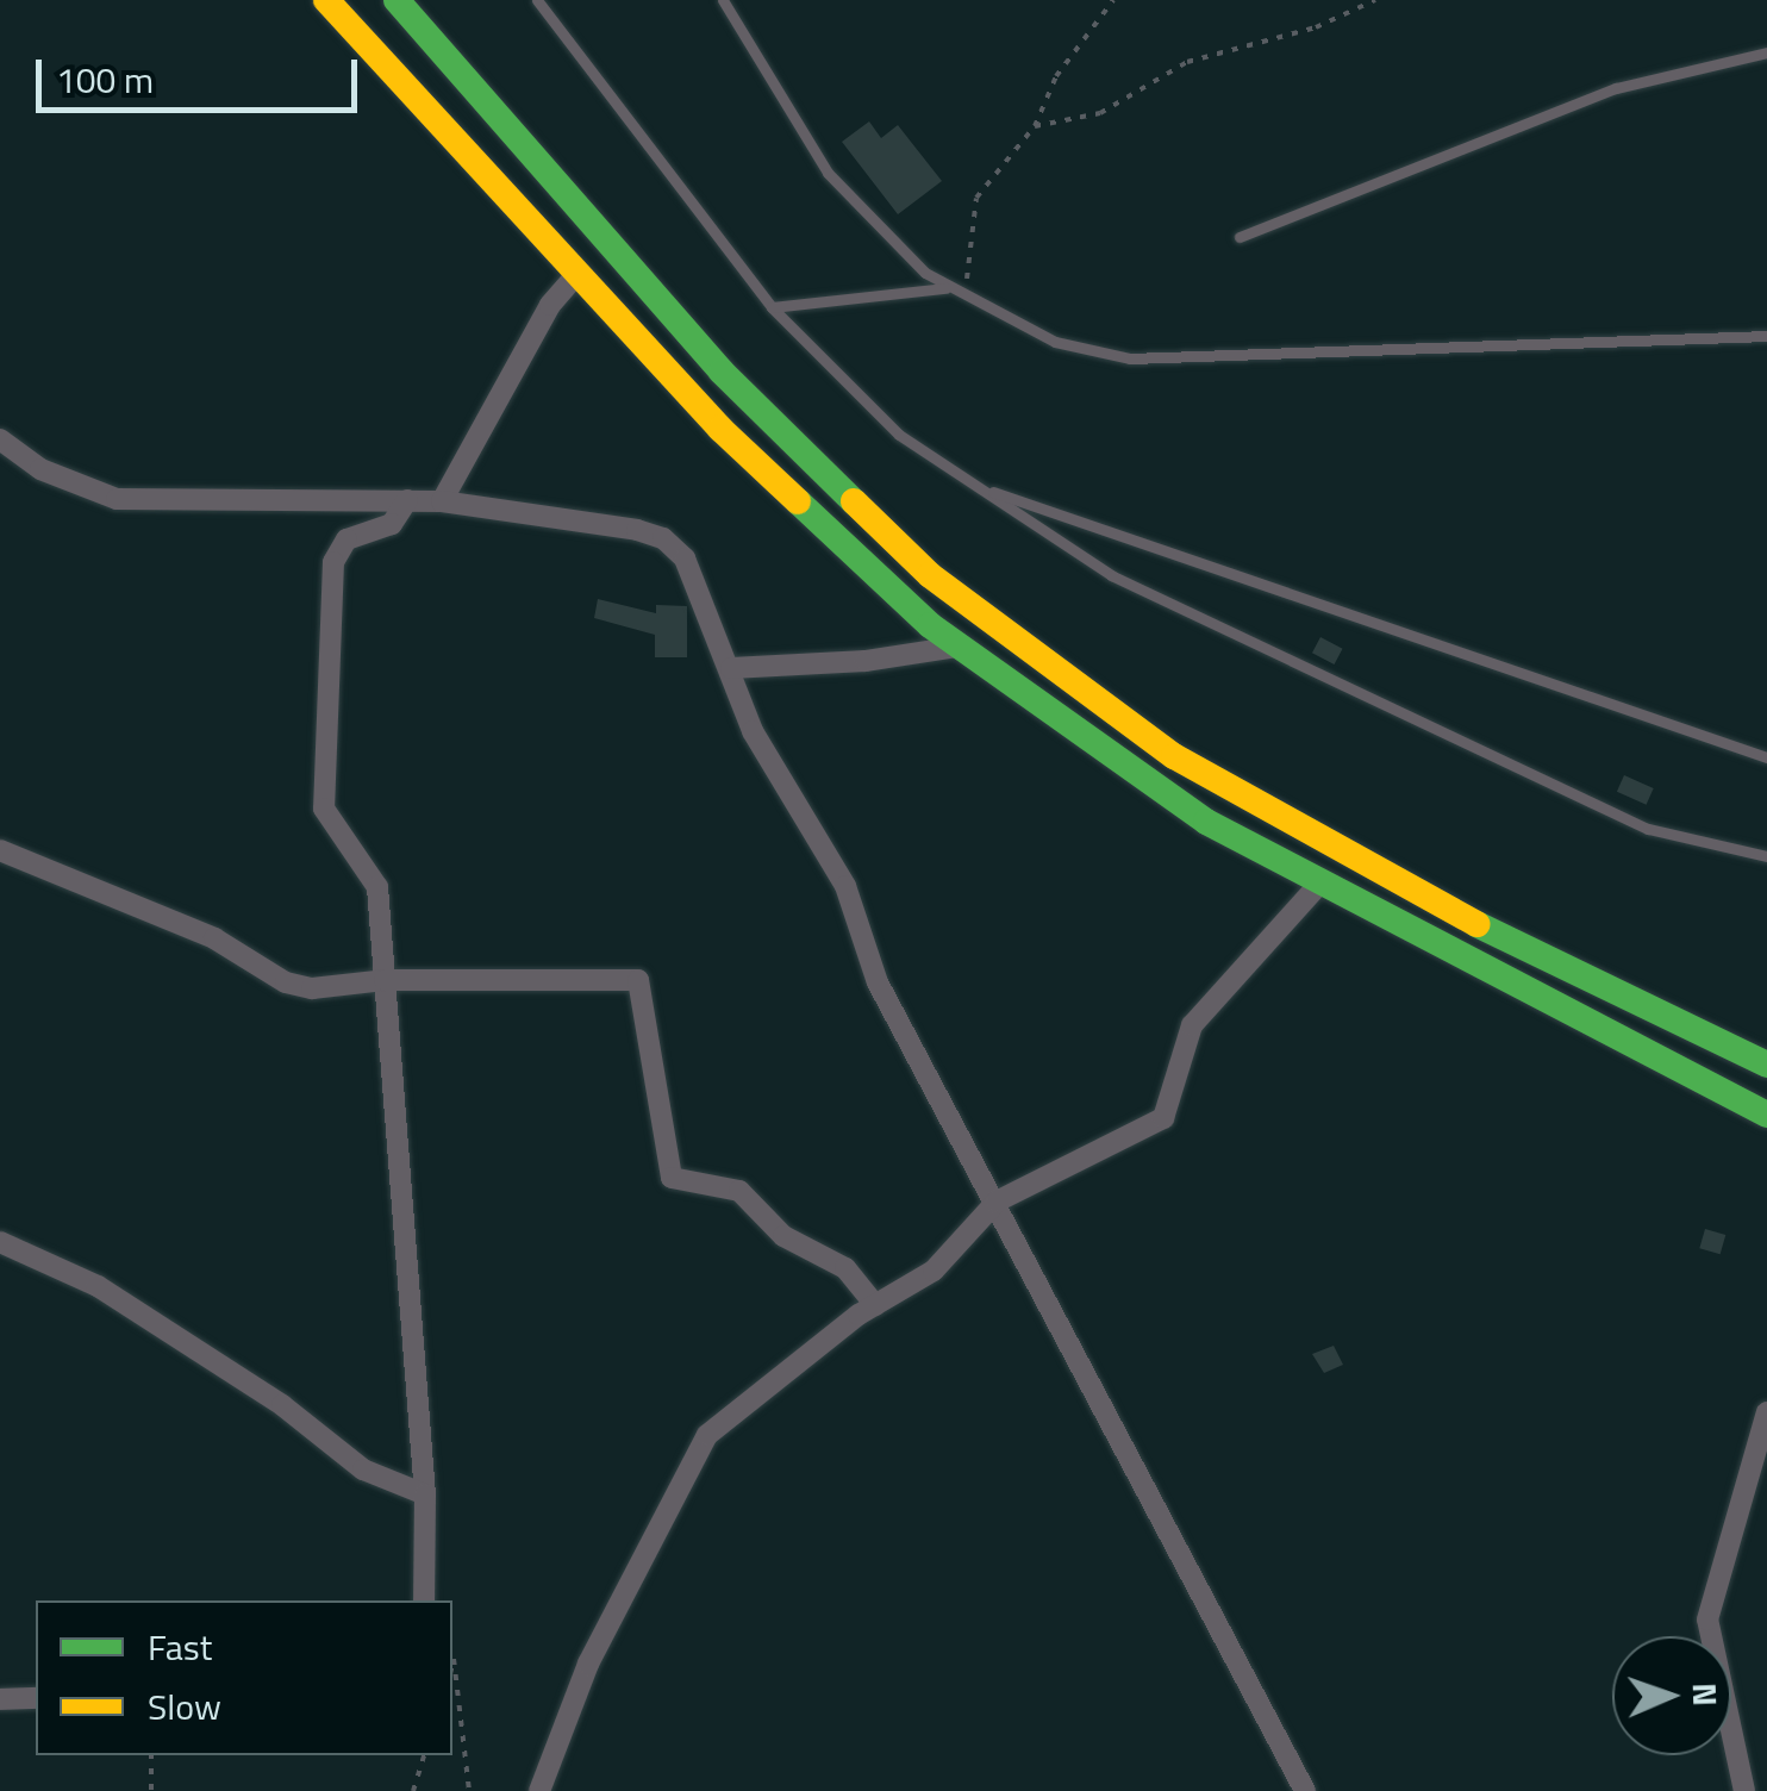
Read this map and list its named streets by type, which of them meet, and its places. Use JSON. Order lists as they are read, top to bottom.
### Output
{
  "legend": ["Fast", "Slow"],
  "scale_bar": "100 m",
  "north": "right"
}
